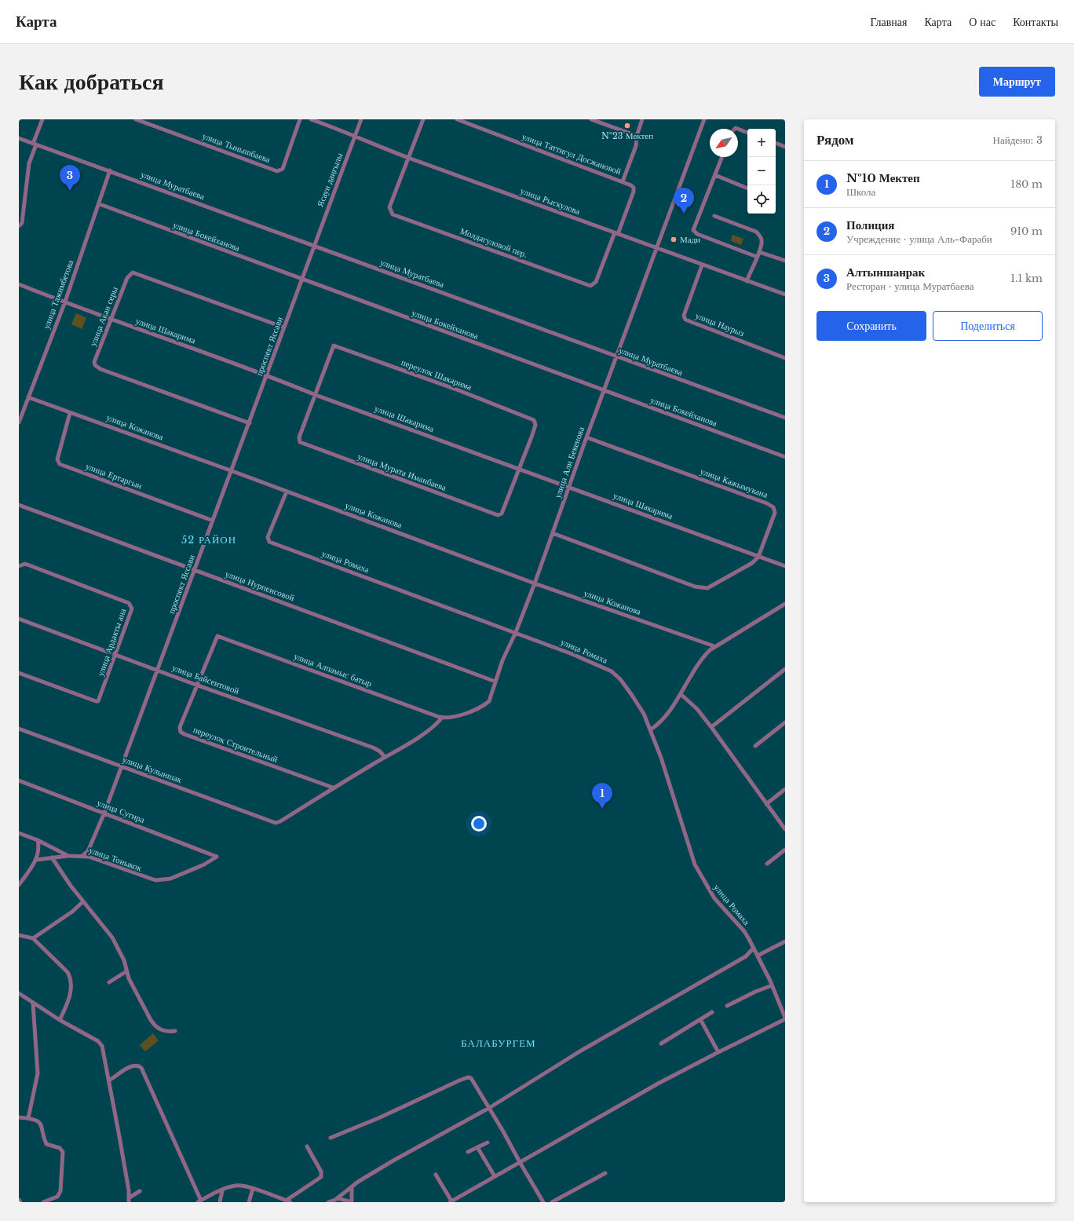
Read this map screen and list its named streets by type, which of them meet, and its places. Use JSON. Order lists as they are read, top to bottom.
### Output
{
  "streets": {
    "street": [
      "улица Тынышбаева",
      "улица Таттигул Досжановой",
      "Ясауи даңғылы",
      "улица Муратбаева",
      "улица Рыскулова",
      "улица Бокейханова",
      "Молдагуловой пер.",
      "улица Тажимбетова",
      "улица Акан серы",
      "улица Наурыз",
      "улица Шакарима",
      "проспект Яссави",
      "переулок Шакарима",
      "улица Кожанова",
      "улица Али Бекенова",
      "улица Мурата Иманбаева",
      "улица Ертаргын",
      "улица Кажымукана",
      "улица Ромаха",
      "улица Нурпеисовой",
      "улица Ардакты ана",
      "улица Алпамыс батыр",
      "улица Байсеитовой",
      "переулок Строительный",
      "улица Кулыншак",
      "улица Сугира",
      "улица Тоныкок"
    ]
  },
  "crossings": [
    ["улица Таттигул Досжановой", "улица Рыскулова"],
    ["улица Таттигул Досжановой", "Молдагуловой пер."],
    ["Ясауи даңғылы", "улица Муратбаева"],
    ["Ясауи даңғылы", "улица Рыскулова"],
    ["Ясауи даңғылы", "проспект Яссави"],
    ["улица Муратбаева", "улица Тажимбетова"],
    ["улица Муратбаева", "проспект Яссави"],
    ["улица Муратбаева", "улица Али Бекенова"],
    ["улица Рыскулова", "Молдагуловой пер."],
    ["улица Рыскулова", "улица Наурыз"],
    ["улица Рыскулова", "улица Али Бекенова"],
    ["улица Бокейханова", "улица Тажимбетова"],
    ["улица Бокейханова", "проспект Яссави"],
    ["улица Бокейханова", "улица Али Бекенова"],
    ["улица Тажимбетова", "улица Шакарима"],
    ["улица Тажимбетова", "улица Кожанова"],
    ["улица Акан серы", "улица Шакарима"],
    ["улица Акан серы", "проспект Яссави"],
    ["улица Шакарима", "проспект Яссави"],
    ["улица Шакарима", "переулок Шакарима"],
    ["улица Шакарима", "улица Али Бекенова"],
    ["улица Шакарима", "улица Мурата Иманбаева"],
    ["улица Шакарима", "улица Кажымукана"],
    ["проспект Яссави", "улица Кожанова"],
    ["проспект Яссави", "улица Ертаргын"],
    ["проспект Яссави", "улица Нурпеисовой"],
    ["проспект Яссави", "улица Байсеитовой"],
    ["проспект Яссави", "улица Кулыншак"],
    ["проспект Яссави", "улица Сугира"],
    ["проспект Яссави", "улица Тоныкок"],
    ["переулок Шакарима", "улица Мурата Иманбаева"],
    ["улица Кожанова", "улица Али Бекенова"],
    ["улица Кожанова", "улица Ертаргын"],
    ["улица Кожанова", "улица Ромаха"],
    ["улица Али Бекенова", "улица Кажымукана"],
    ["улица Али Бекенова", "улица Ромаха"],
    ["улица Али Бекенова", "улица Нурпеисовой"],
    ["улица Али Бекенова", "улица Алпамыс батыр"],
    ["улица Ардакты ана", "улица Байсеитовой"],
    ["улица Алпамыс батыр", "переулок Строительный"],
    ["улица Байсеитовой", "переулок Строительный"],
    ["переулок Строительный", "улица Кулыншак"],
    ["улица Сугира", "улица Тоныкок"]
  ],
  "districts": ["52 РАЙОН", "БАЛАБУРГЕМ"],
  "places": ["№23 Мектеп", "Мади"],
  "north": "bottom left",
  "page": {
    "header": "Карта",
    "nav": [
      "Главная",
      "Карта",
      "О нас",
      "Контакты"
    ],
    "buttons": [
      "Маршрут",
      ["Сохранить", "Поделиться"]
    ],
    "title": "Как добраться",
    "heading": ["Рядом", "Найдено: 3"],
    "map_buttons": ["+", "−"],
    "list": [
      {
        "mark": "1",
        "name": "№10 Мектеп",
        "note": "Школа",
        "value": "180 m"
      },
      {
        "mark": "2",
        "name": "Полиция",
        "note": "Учреждение · улица Аль-Фараби",
        "value": "910 m"
      },
      {
        "mark": "3",
        "name": "Алтыншанрак",
        "note": "Ресторан · улица Муратбаева",
        "value": "1.1 km"
      }
    ],
    "pins": ["3", "2", "1"]
  }
}
